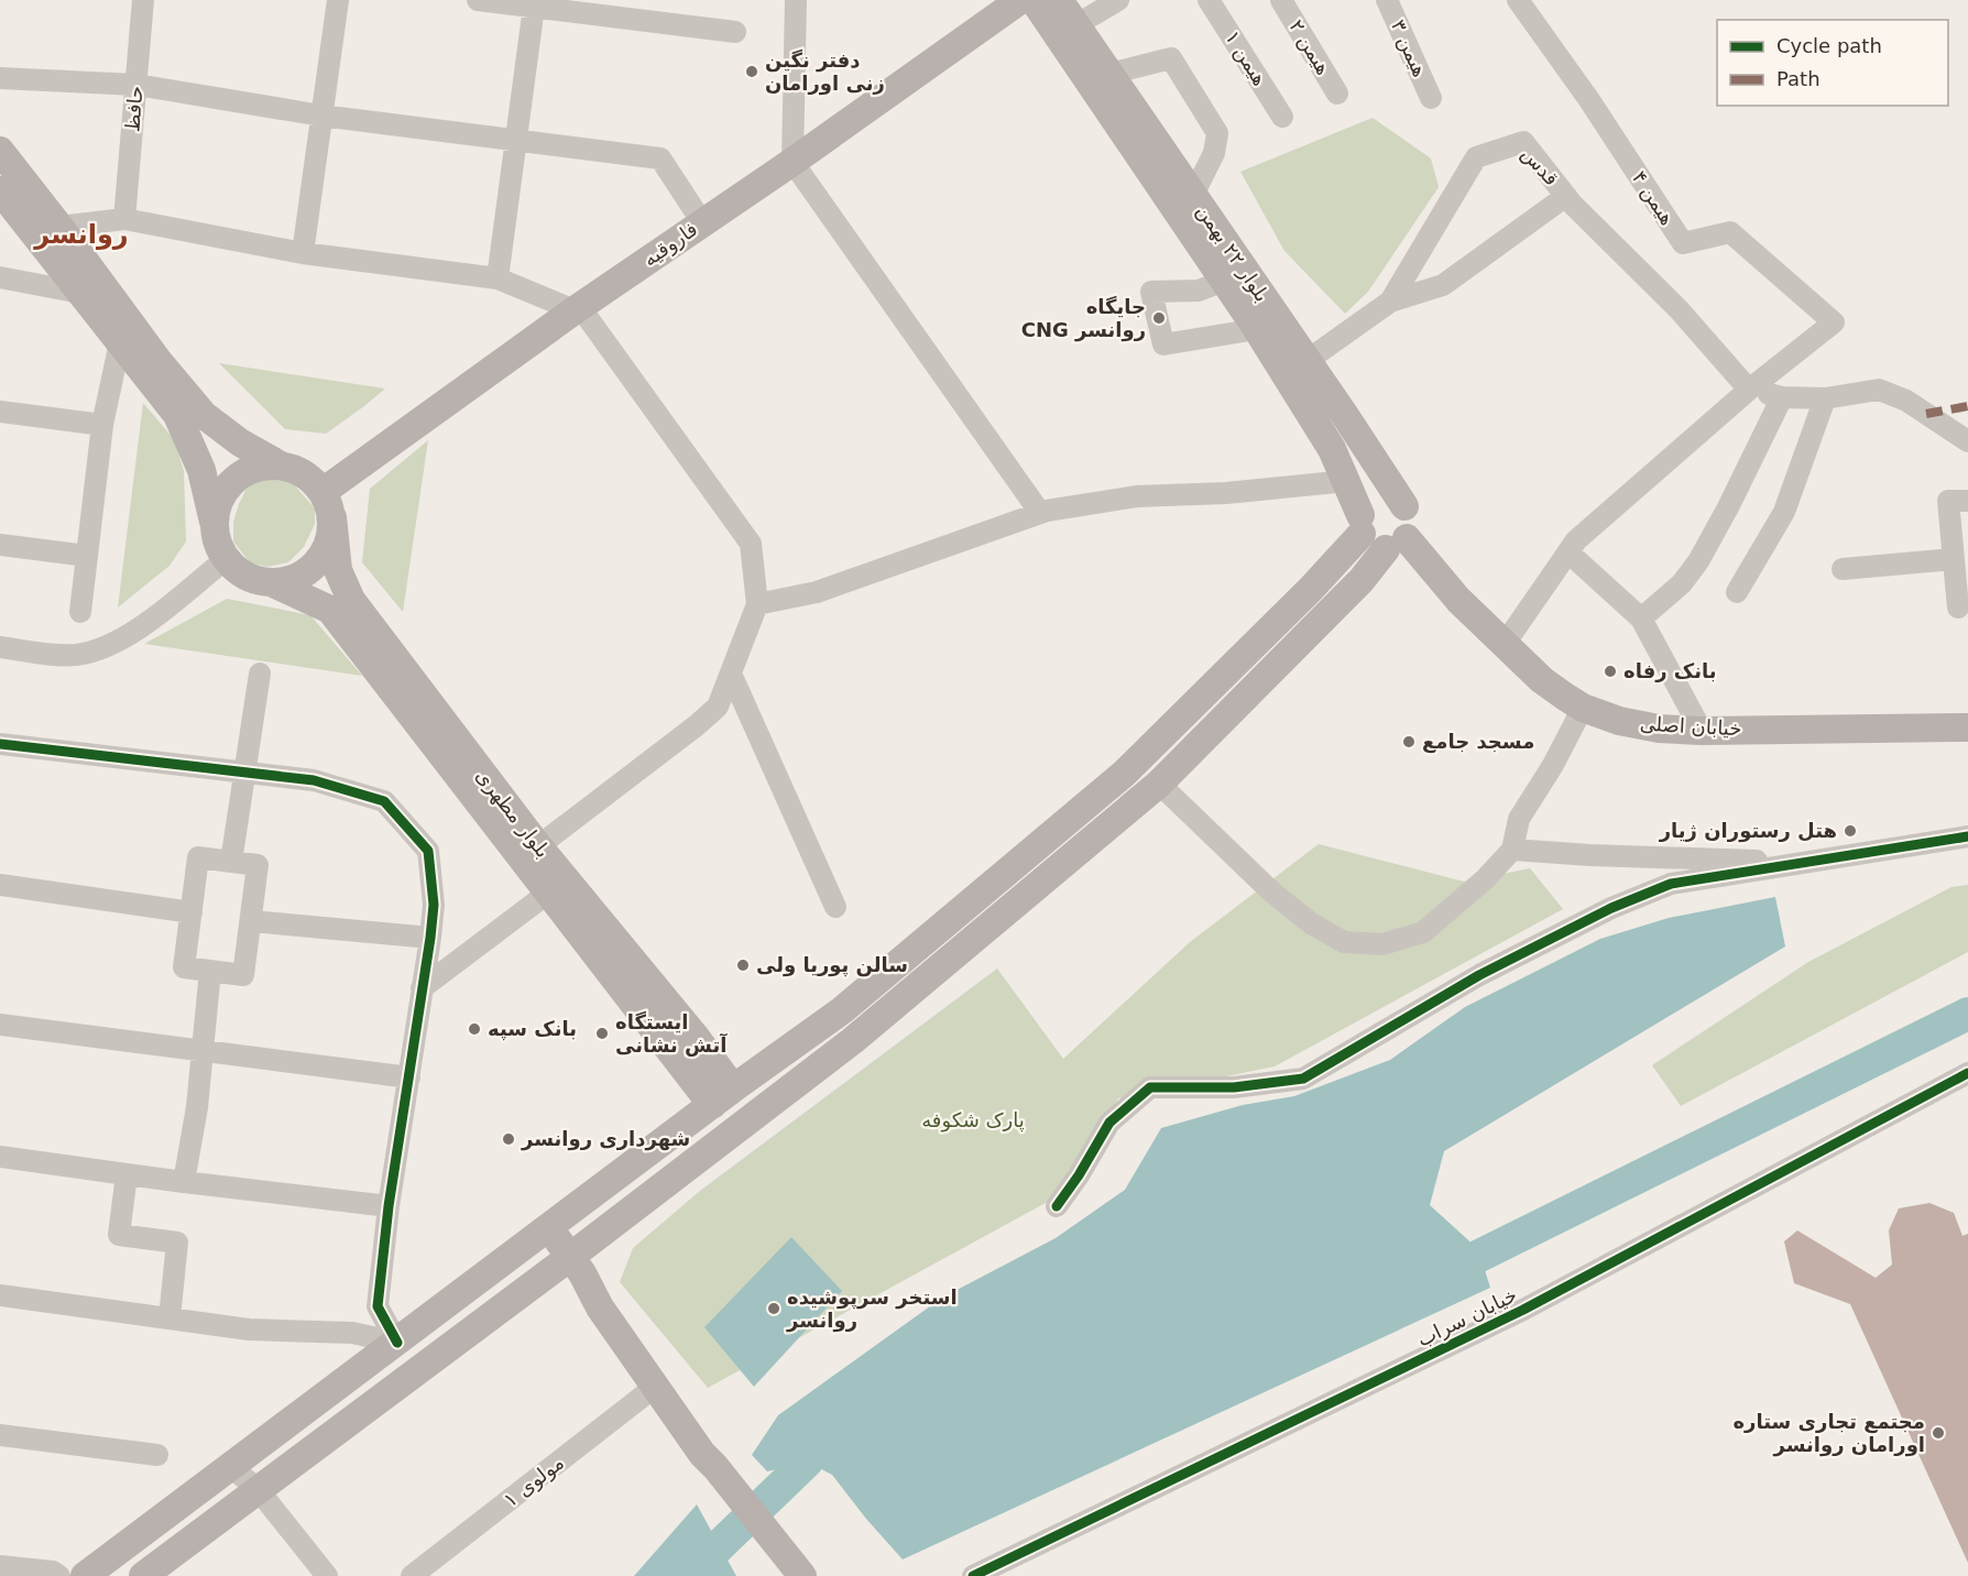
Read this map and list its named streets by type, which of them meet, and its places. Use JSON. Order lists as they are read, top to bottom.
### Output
{
  "streets": {
    "main road": [
      "فاروقیه",
      "بلوار ۲۲ بهمن",
      "خیابان اصلی",
      "بلوار مطهری"
    ],
    "street": [
      "هیمن ۲",
      "هیمن ۳",
      "هیمن ۱",
      "حافظ",
      "قدس",
      "هیمن ۴",
      "خیابان سراب",
      "مولوی ۱"
    ]
  },
  "crossings": [
    ["قدس", "هیمن ۴"],
    ["قدس", "بلوار ۲۲ بهمن"],
    ["فاروقیه", "بلوار مطهری"],
    ["بلوار ۲۲ بهمن", "خیابان اصلی"]
  ],
  "districts": ["روانسر"],
  "parks": ["پارک شکوفه"],
  "places": [
    "دفتر نگین زنی اورامان",
    "جایگاه CNG روانسر",
    "بانک رفاه",
    "مسجد جامع",
    "هتل رستوران ژیار",
    "سالن پوریا ولی",
    "بانک سپه",
    "ایستگاه آتش نشانی",
    "شهرداری روانسر",
    "استخر سرپوشیده روانسر",
    "مجتمع تجاری ستاره اورامان روانسر"
  ],
  "legend": ["Cycle path", "Path"]
}
